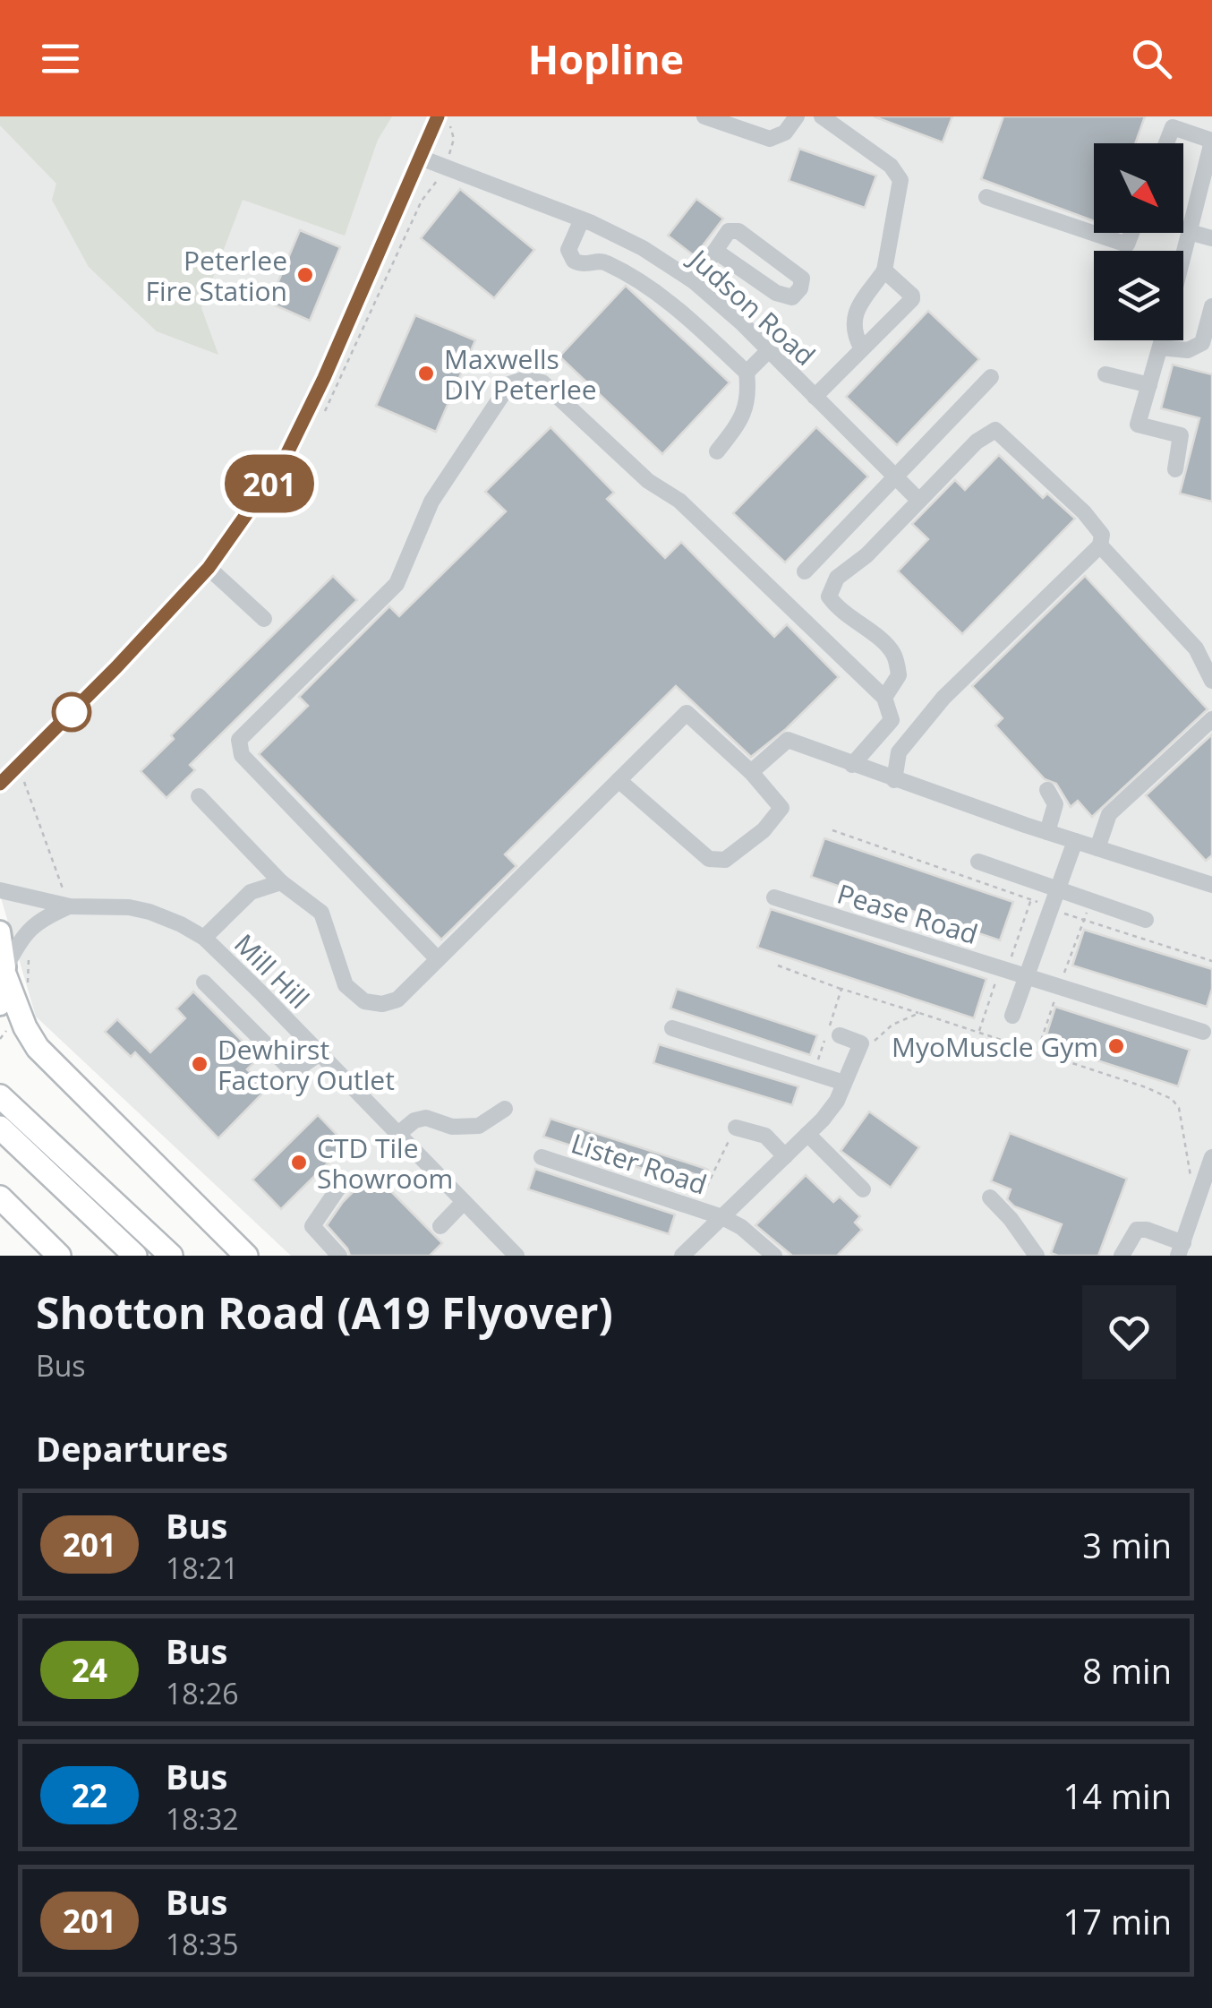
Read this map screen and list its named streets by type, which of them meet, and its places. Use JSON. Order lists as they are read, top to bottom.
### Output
{
  "streets": {
    "street": [
      "Judson Road",
      "Pease Road",
      "Mill Hill",
      "Lister Road"
    ]
  },
  "places": [
    "Peterlee Fire Station",
    "Maxwells DIY Peterlee",
    "MyoMuscle Gym",
    "Dewhirst Factory Outlet",
    "CTD Tile Showroom"
  ],
  "lines": ["bus line 201"],
  "north": "bottom right",
  "page": {
    "header": "Hopline",
    "on_map": "201",
    "heading": [
      ["Shotton Road (A19 Flyover)", "Bus"],
      "Departures"
    ],
    "list": [
      {
        "mark": "201",
        "name": "Bus",
        "note": "18:21",
        "value": "3 min"
      },
      {
        "mark": "24",
        "name": "Bus",
        "note": "18:26",
        "value": "8 min"
      },
      {
        "mark": "22",
        "name": "Bus",
        "note": "18:32",
        "value": "14 min"
      },
      {
        "mark": "201",
        "name": "Bus",
        "note": "18:35",
        "value": "17 min"
      }
    ]
  }
}
